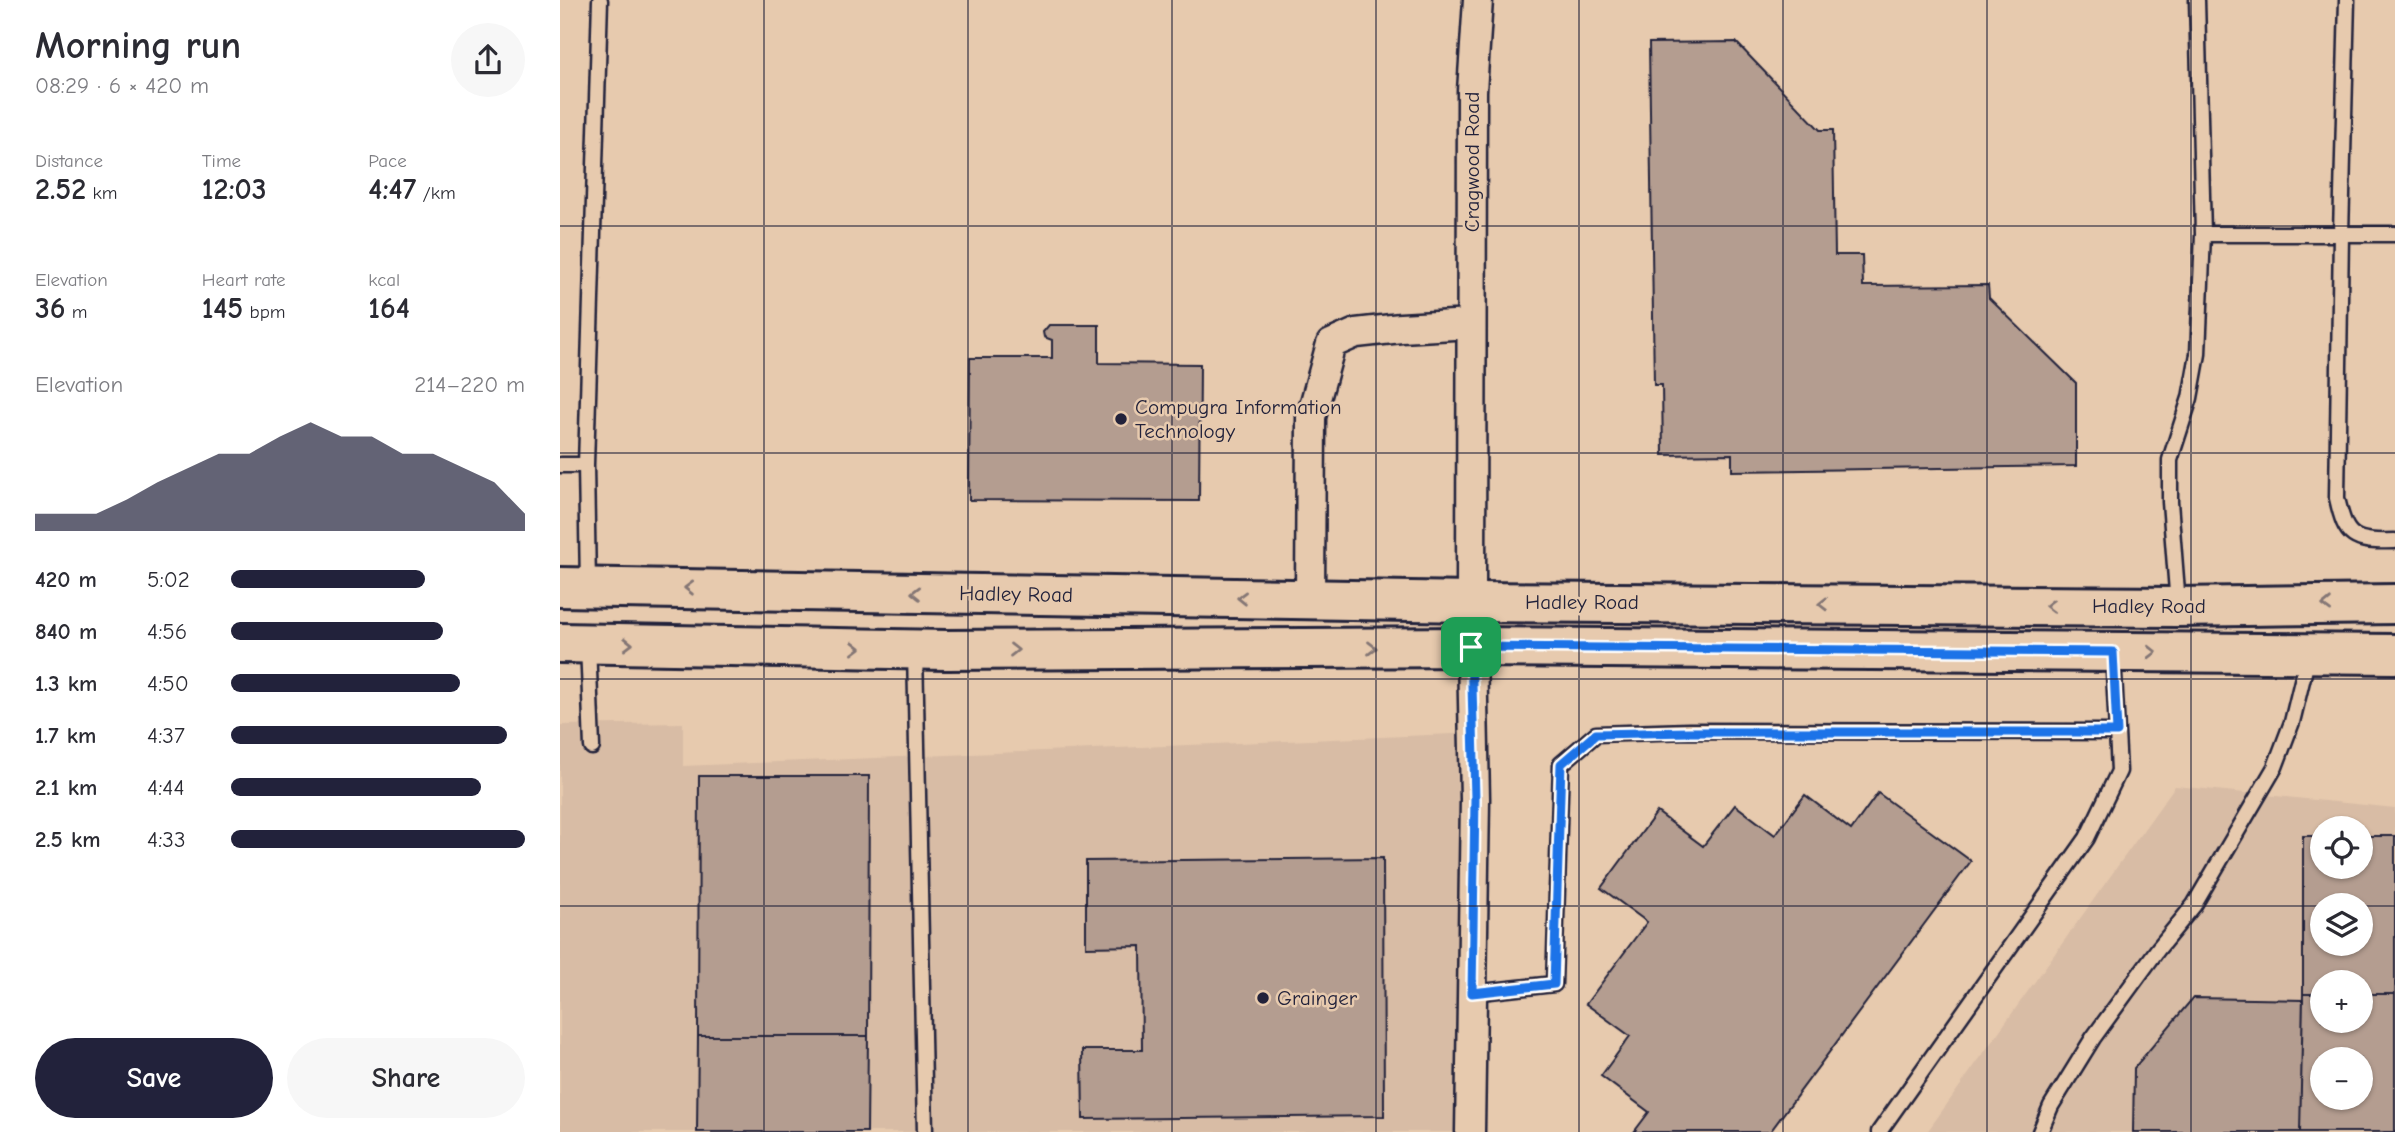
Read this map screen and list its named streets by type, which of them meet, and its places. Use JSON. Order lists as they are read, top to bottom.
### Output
{
  "streets": {
    "main road": ["Hadley Road"],
    "street": ["Cragwood Road"]
  },
  "crossings": [
    ["Cragwood Road", "Hadley Road"]
  ],
  "places": ["Compugra Information Technology", "Grainger"],
  "page": {
    "heading": ["Morning run", "08:29 · 6 × 420 m"],
    "stats": [
      ["Distance", "2.52 km"],
      ["Time", "12:03"],
      ["Pace", "4:47 /km"],
      ["Elevation", "36 m"],
      ["Heart rate", "145 bpm"],
      ["kcal", "164"]
    ],
    "chart": ["Elevation", "214–220 m"],
    "list": [
      {
        "name": "420 m",
        "note": "5:02"
      },
      {
        "name": "840 m",
        "note": "4:56"
      },
      {
        "name": "1.3 km",
        "note": "4:50"
      },
      {
        "name": "1.7 km",
        "note": "4:37"
      },
      {
        "name": "2.1 km",
        "note": "4:44"
      },
      {
        "name": "2.5 km",
        "note": "4:33"
      }
    ],
    "map_buttons": ["+", "−"],
    "buttons": ["Save", "Share"]
  }
}
